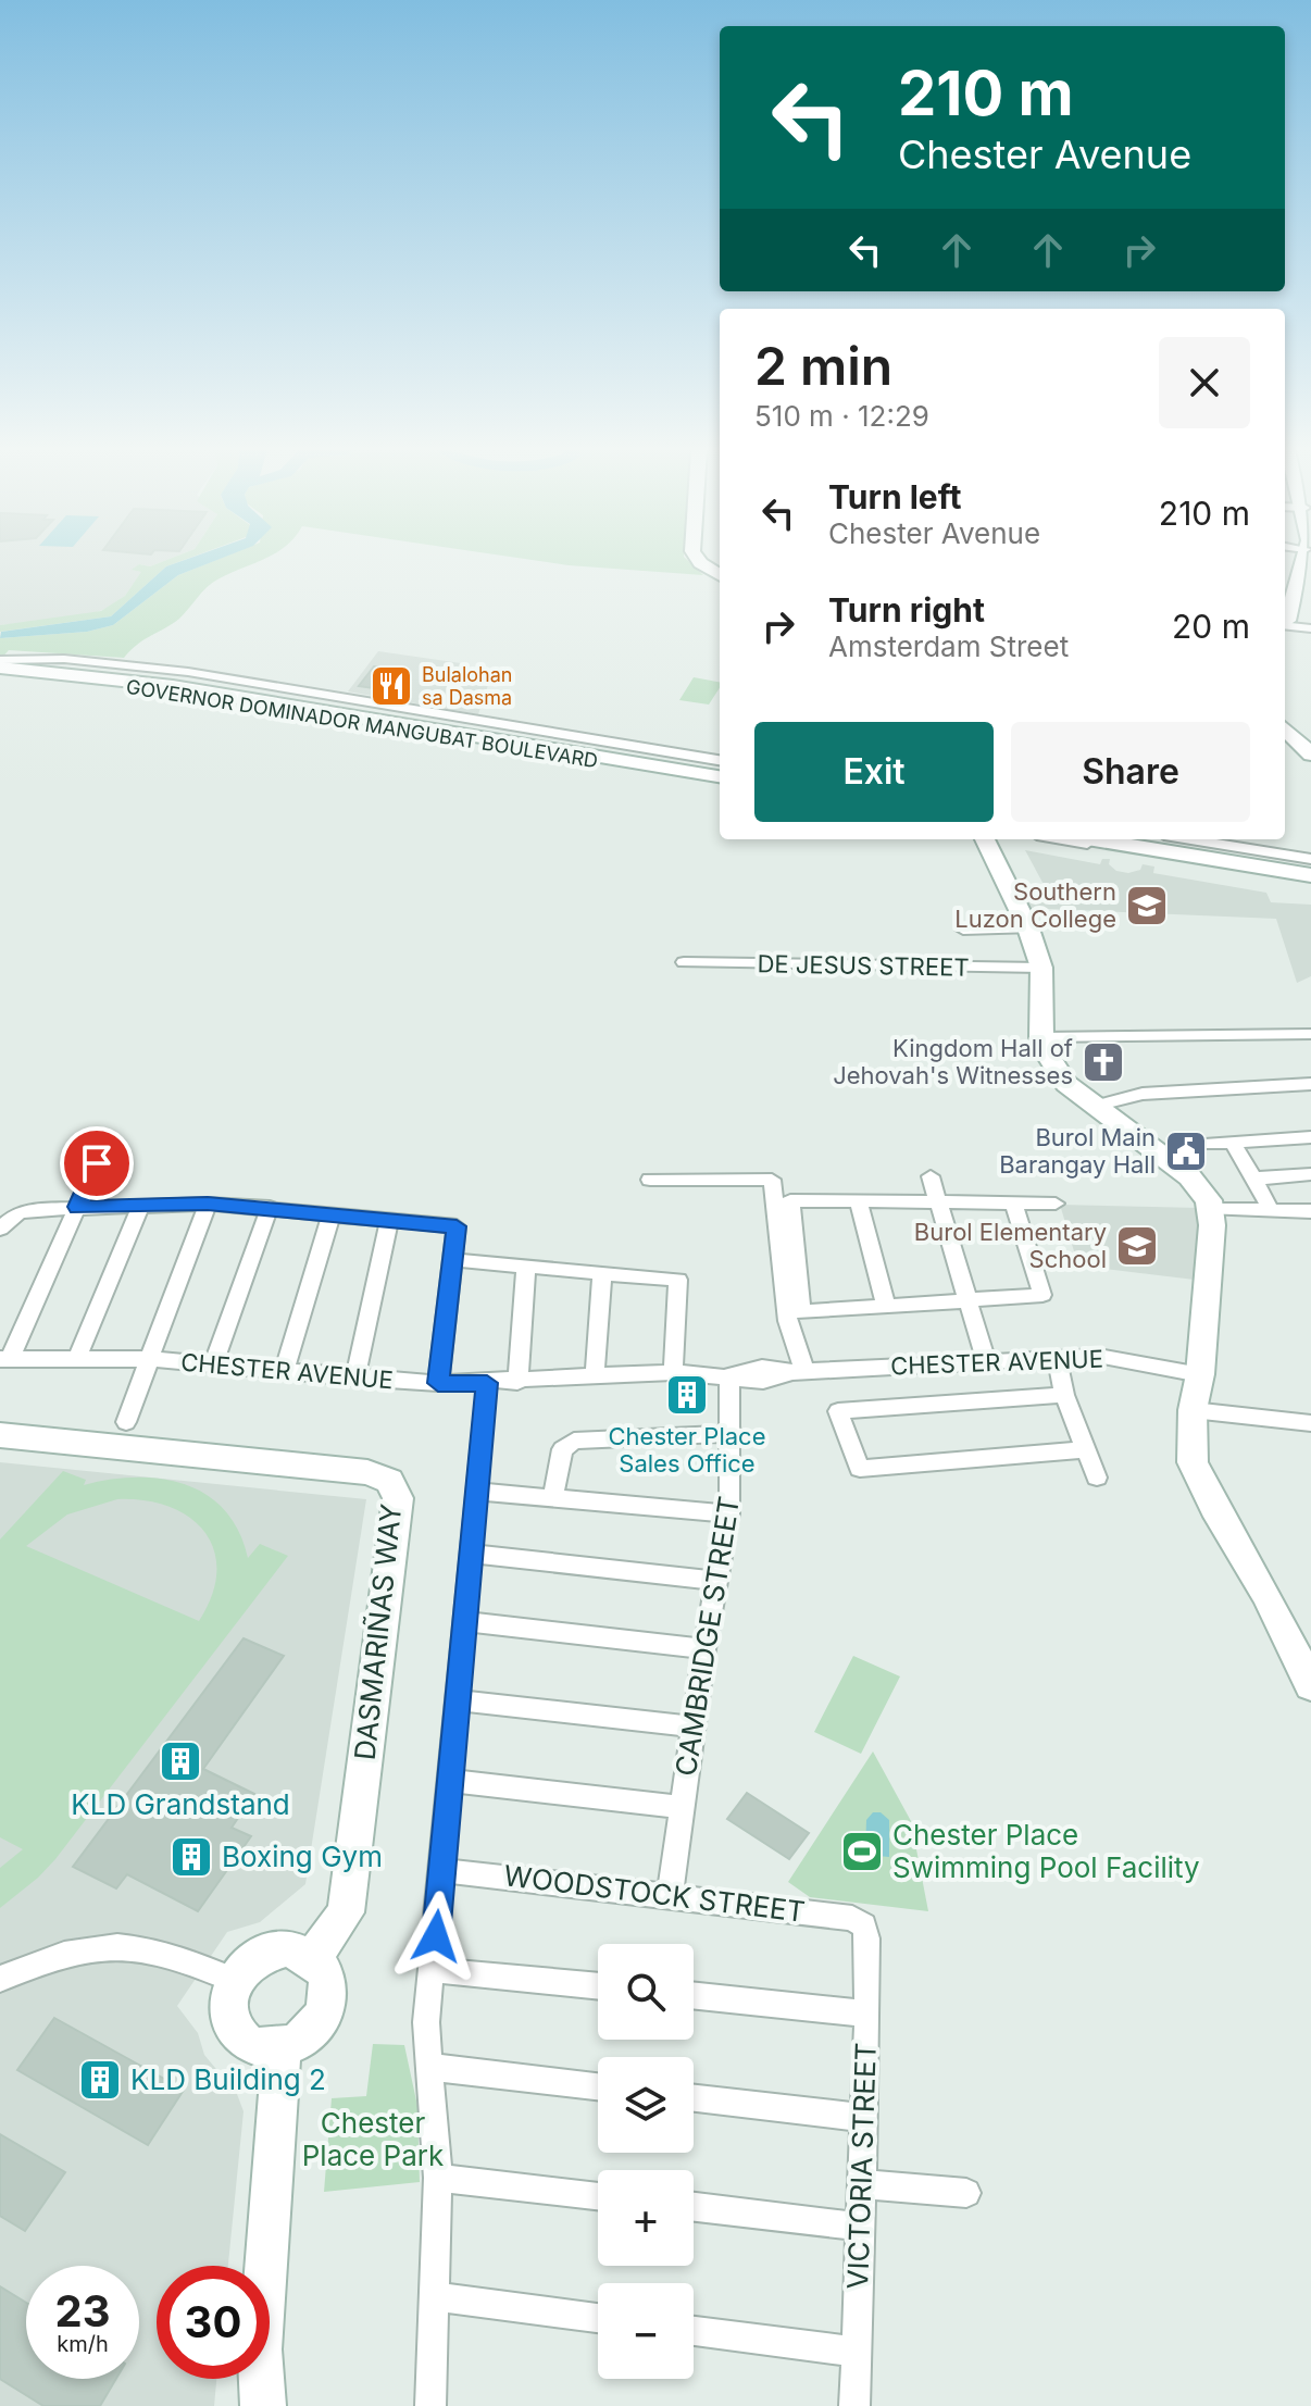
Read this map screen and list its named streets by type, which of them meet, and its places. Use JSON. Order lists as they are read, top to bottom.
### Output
{
  "streets": {
    "street": [
      "GOVERNOR DOMINADOR MANGUBAT BOULEVARD",
      "DE JESUS STREET",
      "CHESTER AVENUE",
      "DASMARIÑAS WAY",
      "CAMBRIDGE STREET",
      "WOODSTOCK STREET",
      "VICTORIA STREET"
    ]
  },
  "crossings": [
    ["CHESTER AVENUE", "CAMBRIDGE STREET"],
    ["CAMBRIDGE STREET", "WOODSTOCK STREET"],
    ["WOODSTOCK STREET", "VICTORIA STREET"]
  ],
  "parks": ["Chester Place Park"],
  "places": {
    "restaurant": ["Bulalohan sa Dasma"],
    "school or university": ["Southern Luzon College", "Burol Elementary School"],
    "church": ["Kingdom Hall of Jehovah's Witnesses"],
    "public building": ["Burol Main Barangay Hall"],
    "building": [
      "Chester Place Sales Office",
      "KLD Grandstand",
      "Boxing Gym",
      "KLD Building 2"
    ],
    "sports": ["Chester Place Swimming Pool Facility"]
  },
  "page": {
    "turn": ["210 m", "Chester Avenue"],
    "heading": ["2 min", "510 m · 12:29"],
    "list": [
      {
        "name": "Turn left",
        "note": "Chester Avenue",
        "value": "210 m"
      },
      {
        "name": "Turn right",
        "note": "Amsterdam Street",
        "value": "20 m"
      }
    ],
    "buttons": ["Exit", "Share"],
    "map_buttons": ["+", "−"],
    "speed": "23 km/h",
    "limit": "30"
  }
}
